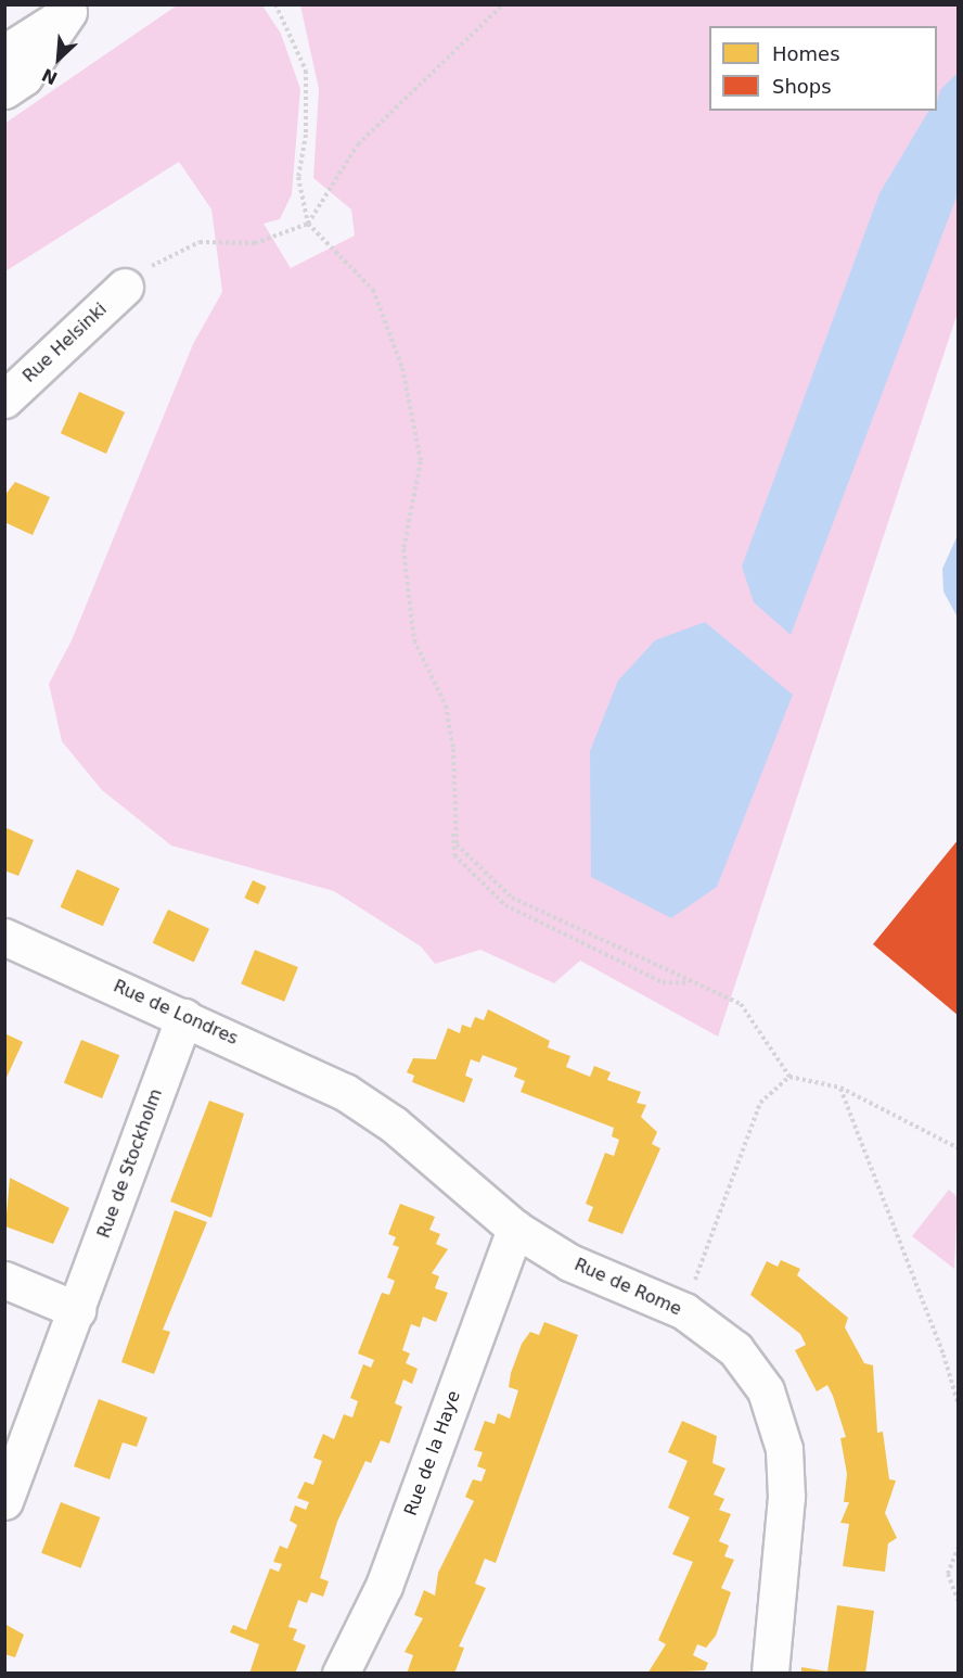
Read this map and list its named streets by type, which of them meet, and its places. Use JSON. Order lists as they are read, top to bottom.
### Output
{
  "streets": {
    "main road": [
      "Rue Helsinki",
      "Rue de Londres",
      "Rue de Stockholm",
      "Rue de Rome",
      "Rue de la Haye"
    ]
  },
  "crossings": [
    ["Rue de Londres", "Rue de Stockholm"],
    ["Rue de Londres", "Rue de Rome"],
    ["Rue de Rome", "Rue de la Haye"]
  ],
  "legend": ["Homes", "Shops"],
  "north": "bottom left"
}
